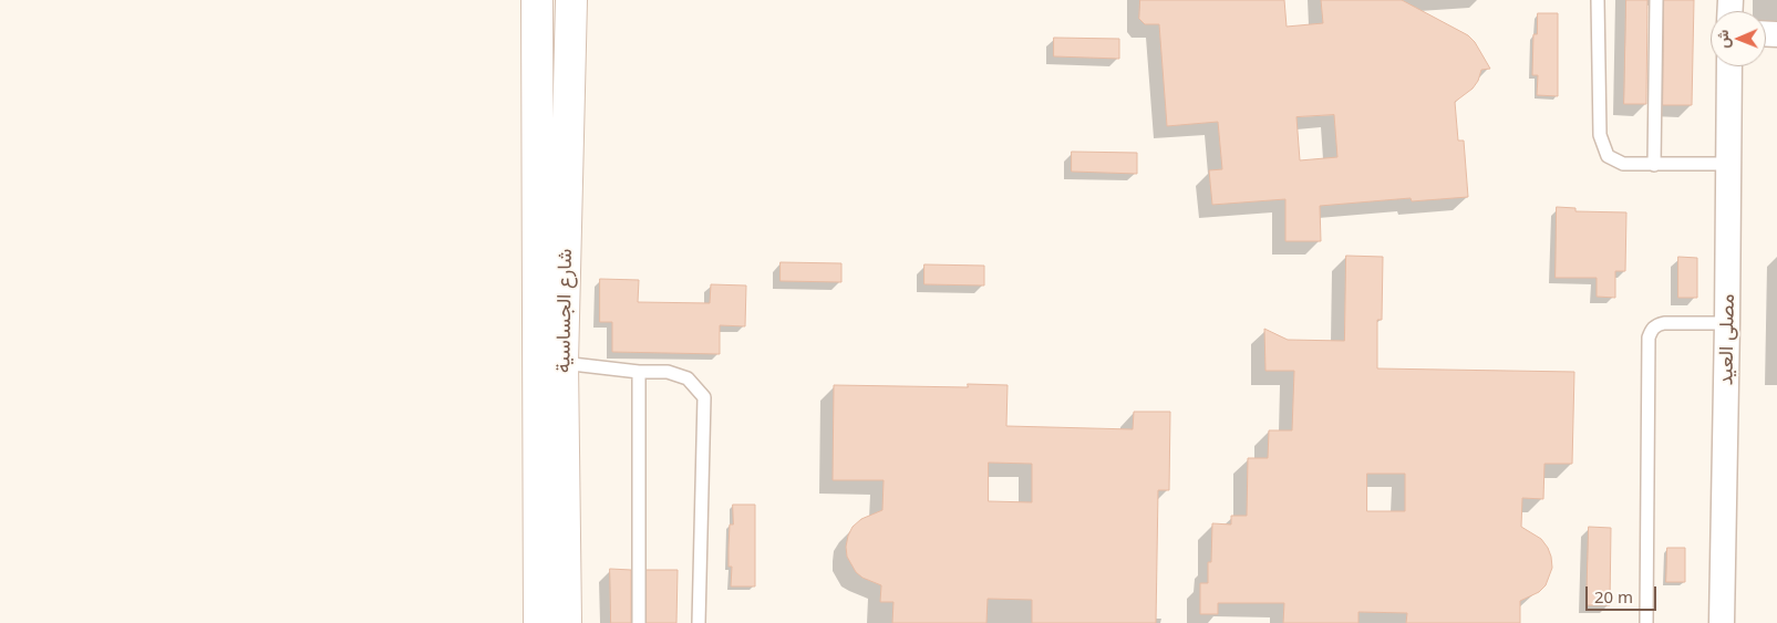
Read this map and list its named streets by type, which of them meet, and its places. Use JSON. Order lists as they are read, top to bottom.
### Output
{
  "streets": {
    "street": ["شارع الجساسية", "مصلى العيد"]
  },
  "scale_bar": "20 m",
  "north": "left"
}
